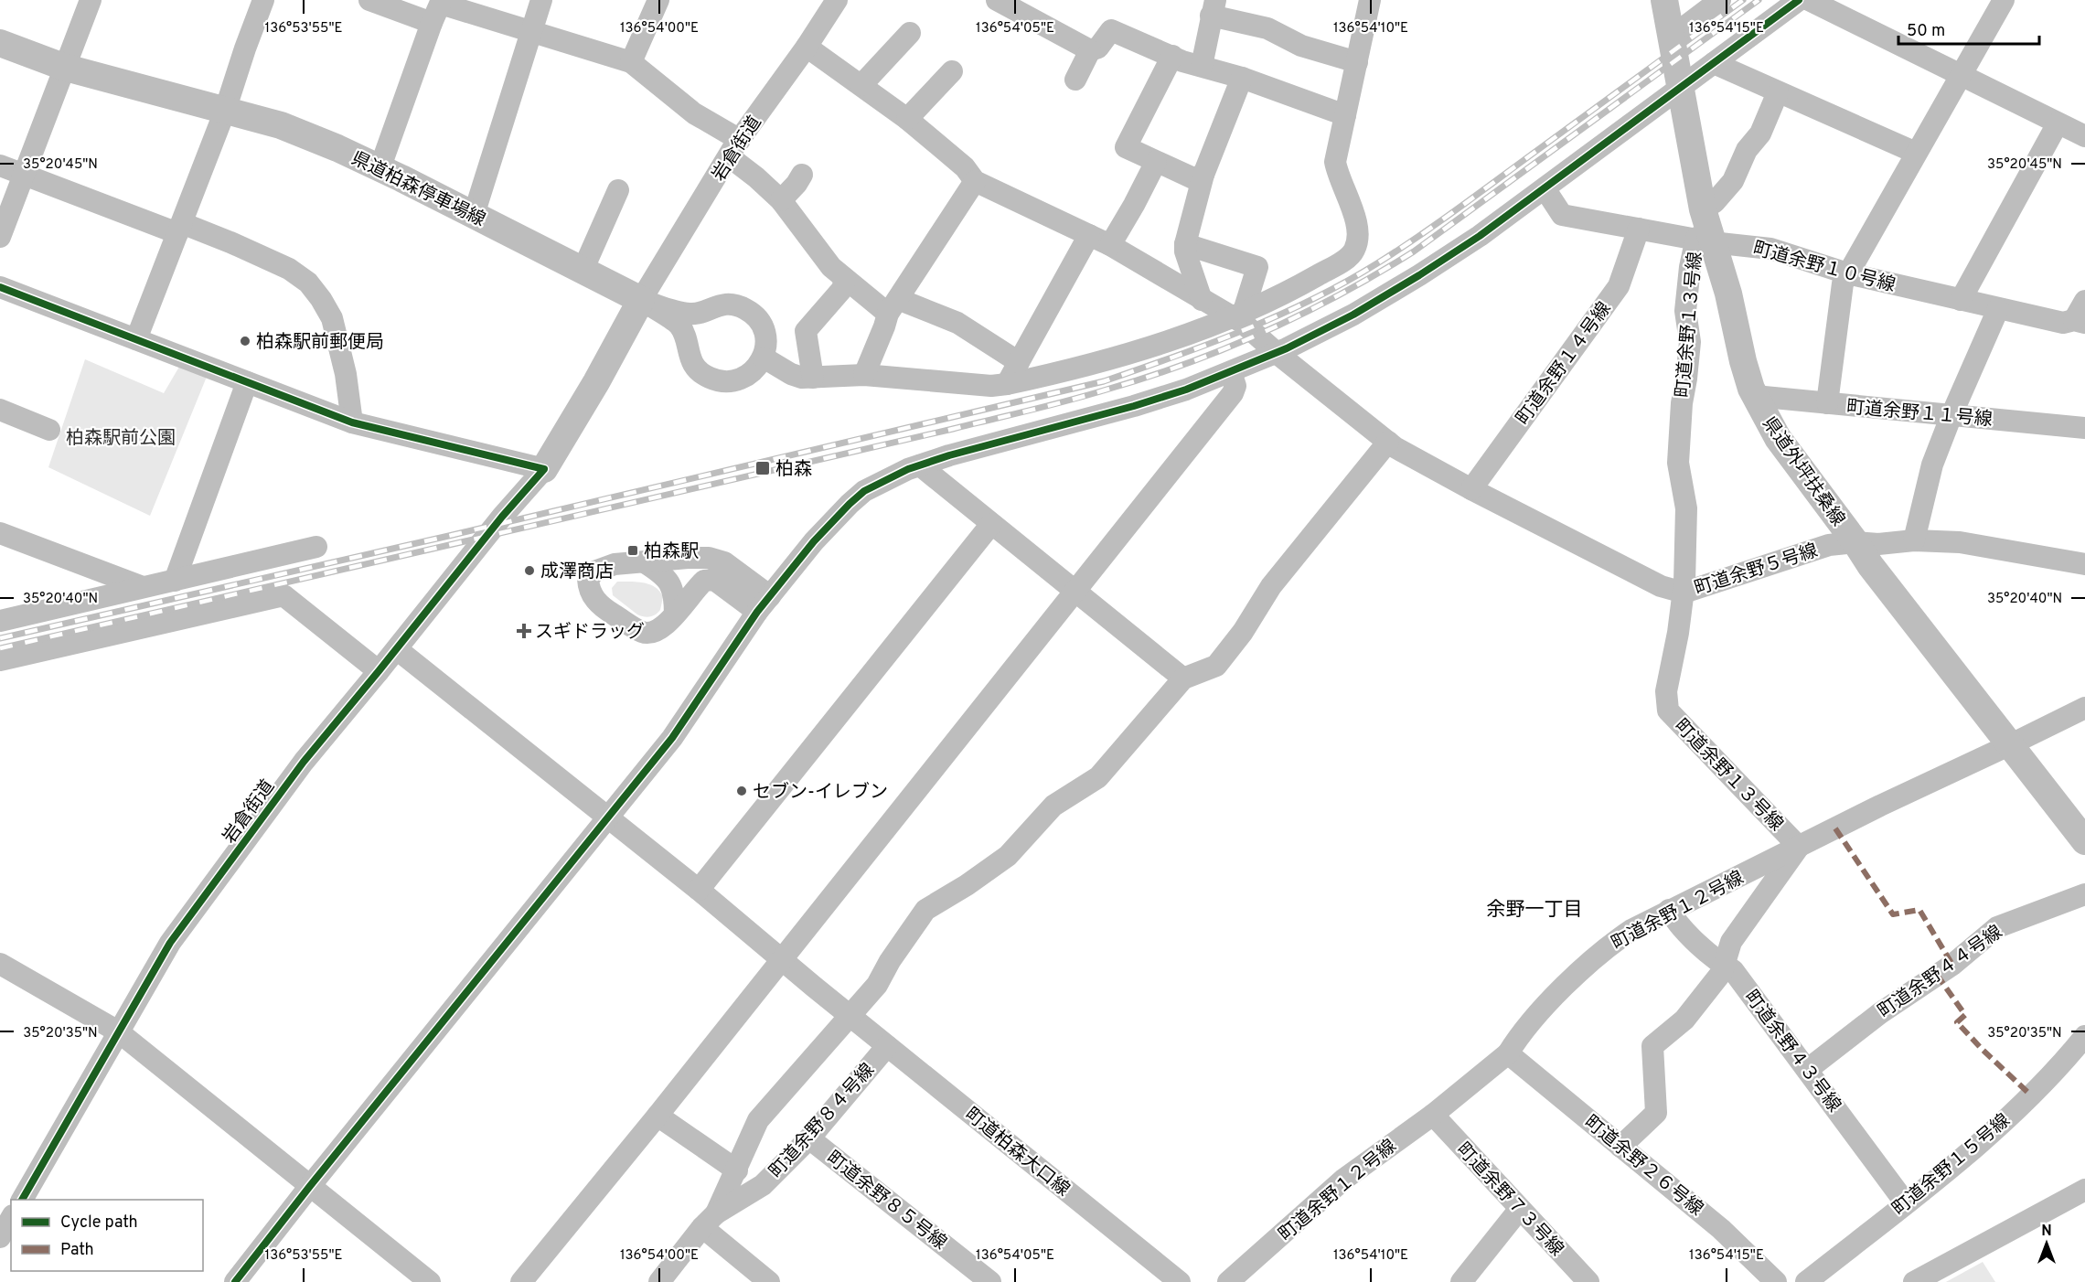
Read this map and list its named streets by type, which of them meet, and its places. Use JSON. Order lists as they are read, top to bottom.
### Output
{
  "streets": {
    "main road": ["県道柏森停車場線", "県道外坪扶桑線"],
    "street": [
      "岩倉街道",
      "町道余野１０号線",
      "町道余野１３号線",
      "町道余野１４号線",
      "町道余野１１号線",
      "町道余野５号線",
      "町道余野１２号線",
      "町道余野４４号線",
      "町道余野４３号線",
      "町道余野８４号線",
      "町道柏森大口線",
      "町道余野１５号線",
      "町道余野２６号線",
      "町道余野７３号線",
      "町道余野８５号線"
    ]
  },
  "crossings": [
    ["岩倉街道", "県道柏森停車場線"],
    ["岩倉街道", "町道柏森大口線"],
    ["町道余野１０号線", "町道余野１３号線"],
    ["町道余野１０号線", "町道余野１４号線"],
    ["町道余野１０号線", "県道外坪扶桑線"],
    ["町道余野１３号線", "県道外坪扶桑線"],
    ["町道余野１３号線", "町道余野５号線"],
    ["町道余野１３号線", "町道余野１２号線"],
    ["町道余野１４号線", "町道余野５号線"],
    ["町道余野１１号線", "県道外坪扶桑線"],
    ["県道外坪扶桑線", "町道余野５号線"],
    ["県道外坪扶桑線", "町道余野１２号線"],
    ["町道余野１２号線", "町道余野４３号線"],
    ["町道余野１２号線", "町道余野２６号線"],
    ["町道余野１２号線", "町道余野７３号線"],
    ["町道余野４４号線", "町道余野４３号線"],
    ["町道余野４３号線", "町道余野１５号線"],
    ["町道余野８４号線", "町道柏森大口線"],
    ["町道余野８４号線", "町道余野８５号線"]
  ],
  "districts": ["余野一丁目"],
  "parks": ["柏森駅前公園"],
  "places": {
    "other": ["柏森駅前郵便局", "成澤商店", "セブン-イレブン"],
    "transit": ["柏森", "柏森駅"],
    "health": ["スギドラッグ"]
  },
  "legend": ["Cycle path", "Path"],
  "scale_bar": "50 m",
  "north": "top",
  "coordinates": [
    "136°53'55\"E",
    "136°54'00\"E",
    "136°54'05\"E",
    "136°54'10\"E",
    "136°54'15\"E",
    "35°20'45\"N",
    "35°20'40\"N",
    "35°20'35\"N"
  ]
}
